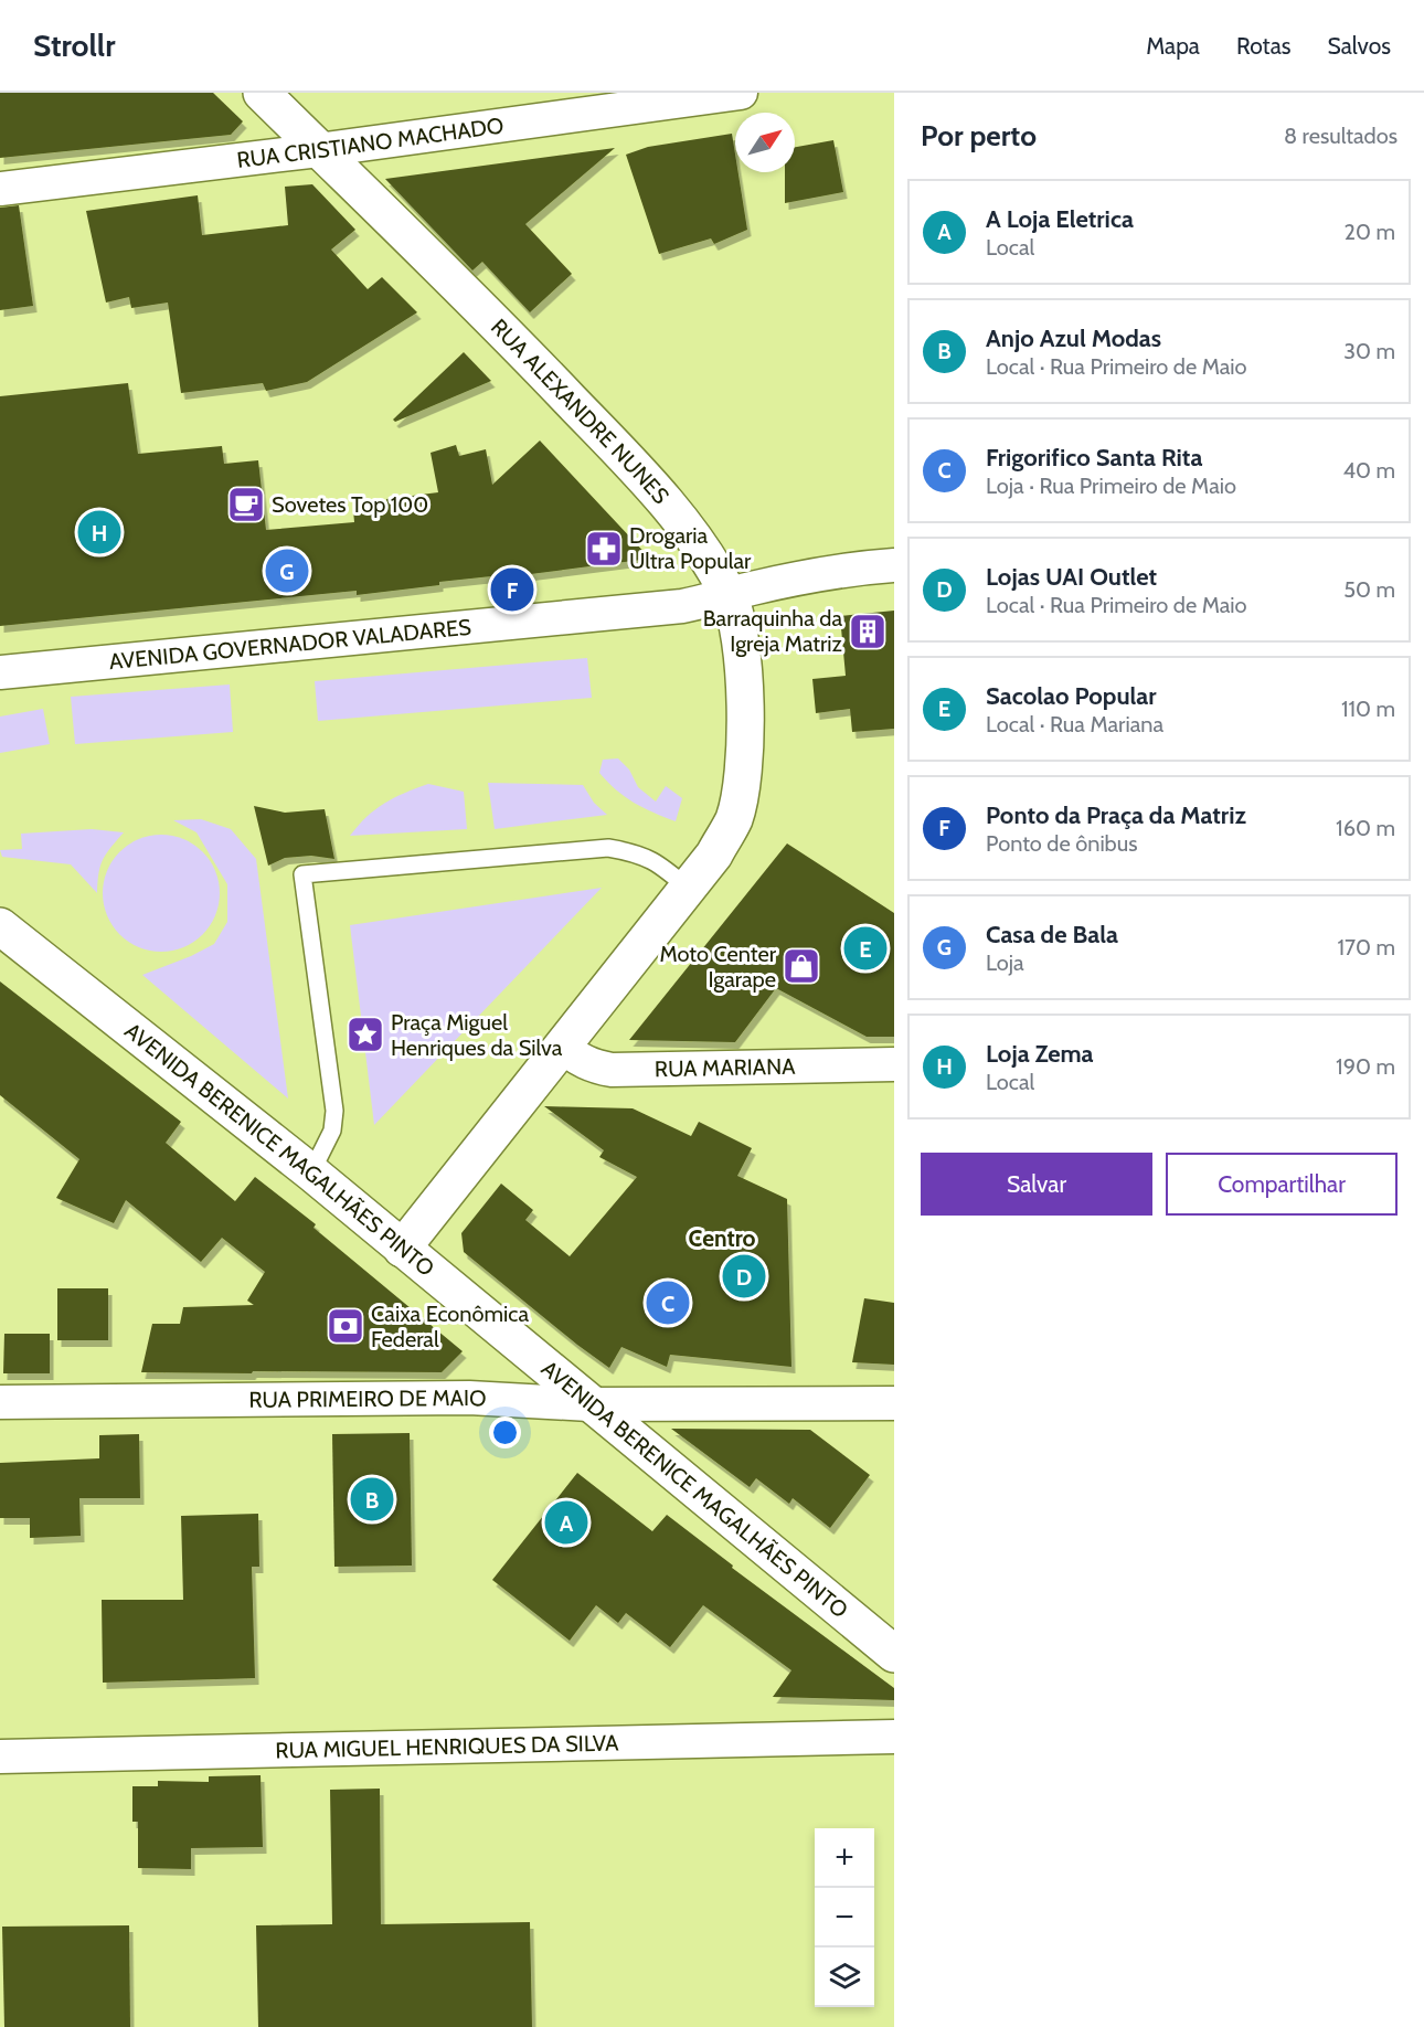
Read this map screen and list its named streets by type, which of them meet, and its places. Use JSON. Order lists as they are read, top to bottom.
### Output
{
  "streets": {
    "street": [
      "RUA CRISTIANO MACHADO",
      "RUA ALEXANDRE NUNES",
      "AVENIDA GOVERNADOR VALADARES",
      "RUA MARIANA",
      "AVENIDA BERENICE MAGALHÃES PINTO",
      "RUA PRIMEIRO DE MAIO",
      "RUA MIGUEL HENRIQUES DA SILVA"
    ]
  },
  "crossings": [
    ["RUA CRISTIANO MACHADO", "RUA ALEXANDRE NUNES"],
    ["RUA ALEXANDRE NUNES", "AVENIDA GOVERNADOR VALADARES"],
    ["RUA ALEXANDRE NUNES", "RUA MARIANA"],
    ["RUA ALEXANDRE NUNES", "AVENIDA BERENICE MAGALHÃES PINTO"],
    ["AVENIDA BERENICE MAGALHÃES PINTO", "RUA PRIMEIRO DE MAIO"]
  ],
  "districts": ["Centro"],
  "places": {
    "cafe": ["Sovetes Top 100"],
    "pharmacy": ["Drogaria Ultra Popular"],
    "building": ["Barraquinha da Igreja Matriz"],
    "shop": ["Moto Center Igarape"],
    "place": ["Praça Miguel Henriques da Silva"],
    "bank": ["Caixa Econômica Federal"]
  },
  "north": "top right",
  "page": {
    "header": "Strollr",
    "nav": ["Mapa", "Rotas", "Salvos"],
    "heading": ["Por perto", "8 resultados"],
    "list": [
      {
        "mark": "A",
        "name": "A Loja Eletrica",
        "note": "Local",
        "value": "20 m"
      },
      {
        "mark": "B",
        "name": "Anjo Azul Modas",
        "note": "Local · Rua Primeiro de Maio",
        "value": "30 m"
      },
      {
        "mark": "C",
        "name": "Frigorifico Santa Rita",
        "note": "Loja · Rua Primeiro de Maio",
        "value": "40 m"
      },
      {
        "mark": "D",
        "name": "Lojas UAI Outlet",
        "note": "Local · Rua Primeiro de Maio",
        "value": "50 m"
      },
      {
        "mark": "E",
        "name": "Sacolao Popular",
        "note": "Local · Rua Mariana",
        "value": "110 m"
      },
      {
        "mark": "F",
        "name": "Ponto da Praça da Matriz",
        "note": "Ponto de ônibus",
        "value": "160 m"
      },
      {
        "mark": "G",
        "name": "Casa de Bala",
        "note": "Loja",
        "value": "170 m"
      },
      {
        "mark": "H",
        "name": "Loja Zema",
        "note": "Local",
        "value": "190 m"
      }
    ],
    "pins": [
      "H",
      "G",
      "F",
      "E",
      "D",
      "C",
      "B",
      "A"
    ],
    "buttons": ["Salvar", "Compartilhar"],
    "map_buttons": ["+", "−"]
  }
}
